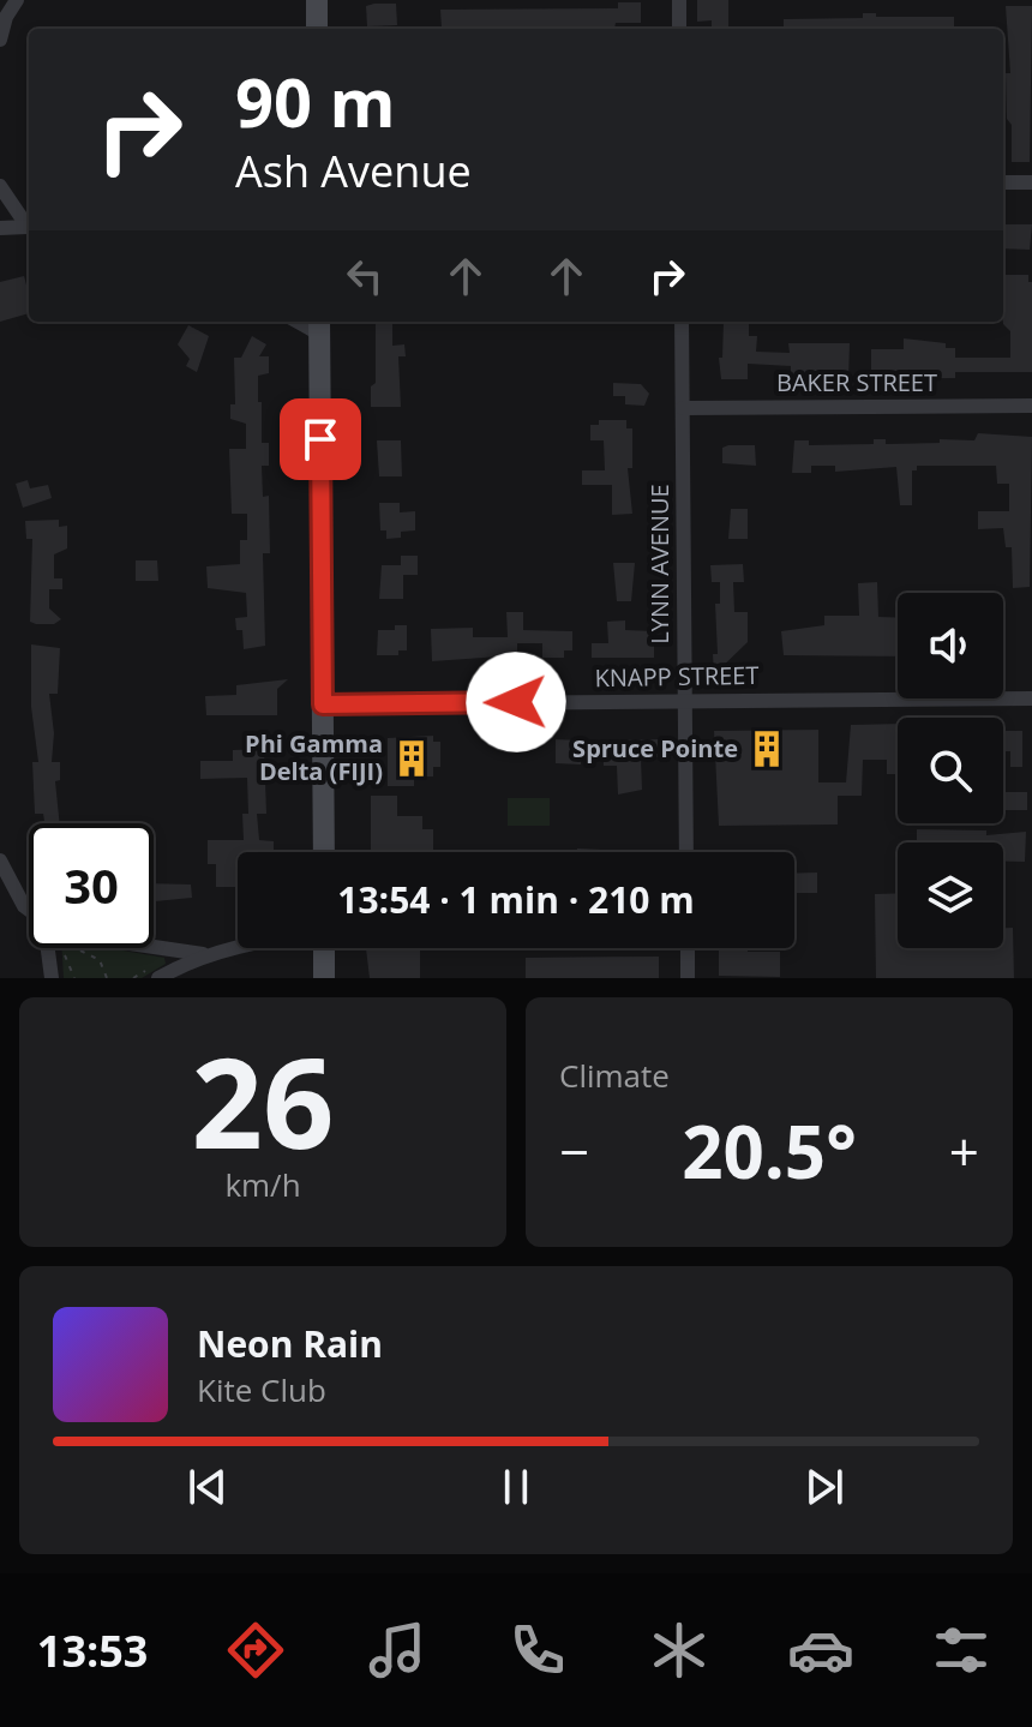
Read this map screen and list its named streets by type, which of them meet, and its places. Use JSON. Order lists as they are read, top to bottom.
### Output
{
  "streets": {
    "street": ["BAKER STREET", "LYNN AVENUE", "KNAPP STREET"]
  },
  "crossings": [
    ["BAKER STREET", "LYNN AVENUE"],
    ["LYNN AVENUE", "KNAPP STREET"]
  ],
  "places": {
    "building": ["Spruce Pointe", "Phi Gamma Delta (FIJI)"]
  },
  "page": {
    "turn": ["90 m", "Ash Avenue"],
    "limit": "30",
    "trip": "13:54 · 1 min · 210 m",
    "tile": [
      ["26", "km/h"],
      "Climate"
    ],
    "heat": ["−", "20.5°", "+"],
    "song": ["Neon Rain", "Kite Club"],
    "tabs": "13:53"
  }
}
